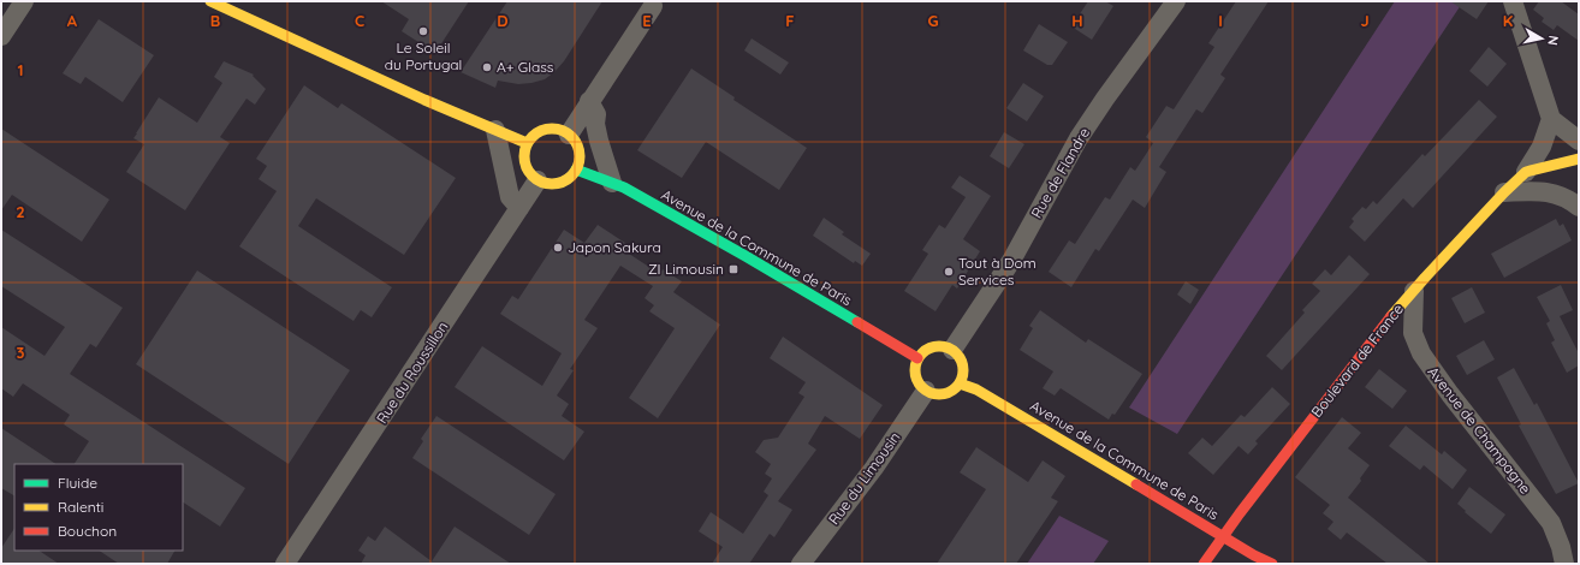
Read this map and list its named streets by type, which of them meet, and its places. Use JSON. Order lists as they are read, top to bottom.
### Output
{
  "streets": {
    "street": [
      "Rue de Flandre",
      "Avenue de la Commune de Paris",
      "Boulevard de France",
      "Rue du Roussillon",
      "Avenue de Champagne",
      "Rue du Limousin"
    ]
  },
  "crossings": [
    ["Rue de Flandre", "Avenue de la Commune de Paris"],
    ["Rue de Flandre", "Rue du Limousin"],
    ["Avenue de la Commune de Paris", "Boulevard de France"],
    ["Avenue de la Commune de Paris", "Rue du Roussillon"],
    ["Avenue de la Commune de Paris", "Rue du Limousin"],
    ["Boulevard de France", "Avenue de Champagne"]
  ],
  "places": {
    "other": [
      "Le Soleil du Portugal",
      "A+ Glass",
      "Japon Sakura",
      "Tout à Dom Services"
    ],
    "transit": ["ZI Limousin"]
  },
  "legend": ["Fluide", "Ralenti", "Bouchon"],
  "north": "right",
  "grid": {
    "columns": [
      "A",
      "B",
      "C",
      "D",
      "E",
      "F",
      "G",
      "H",
      "I",
      "J",
      "K"
    ],
    "rows": ["1", "2", "3"]
  }
}
